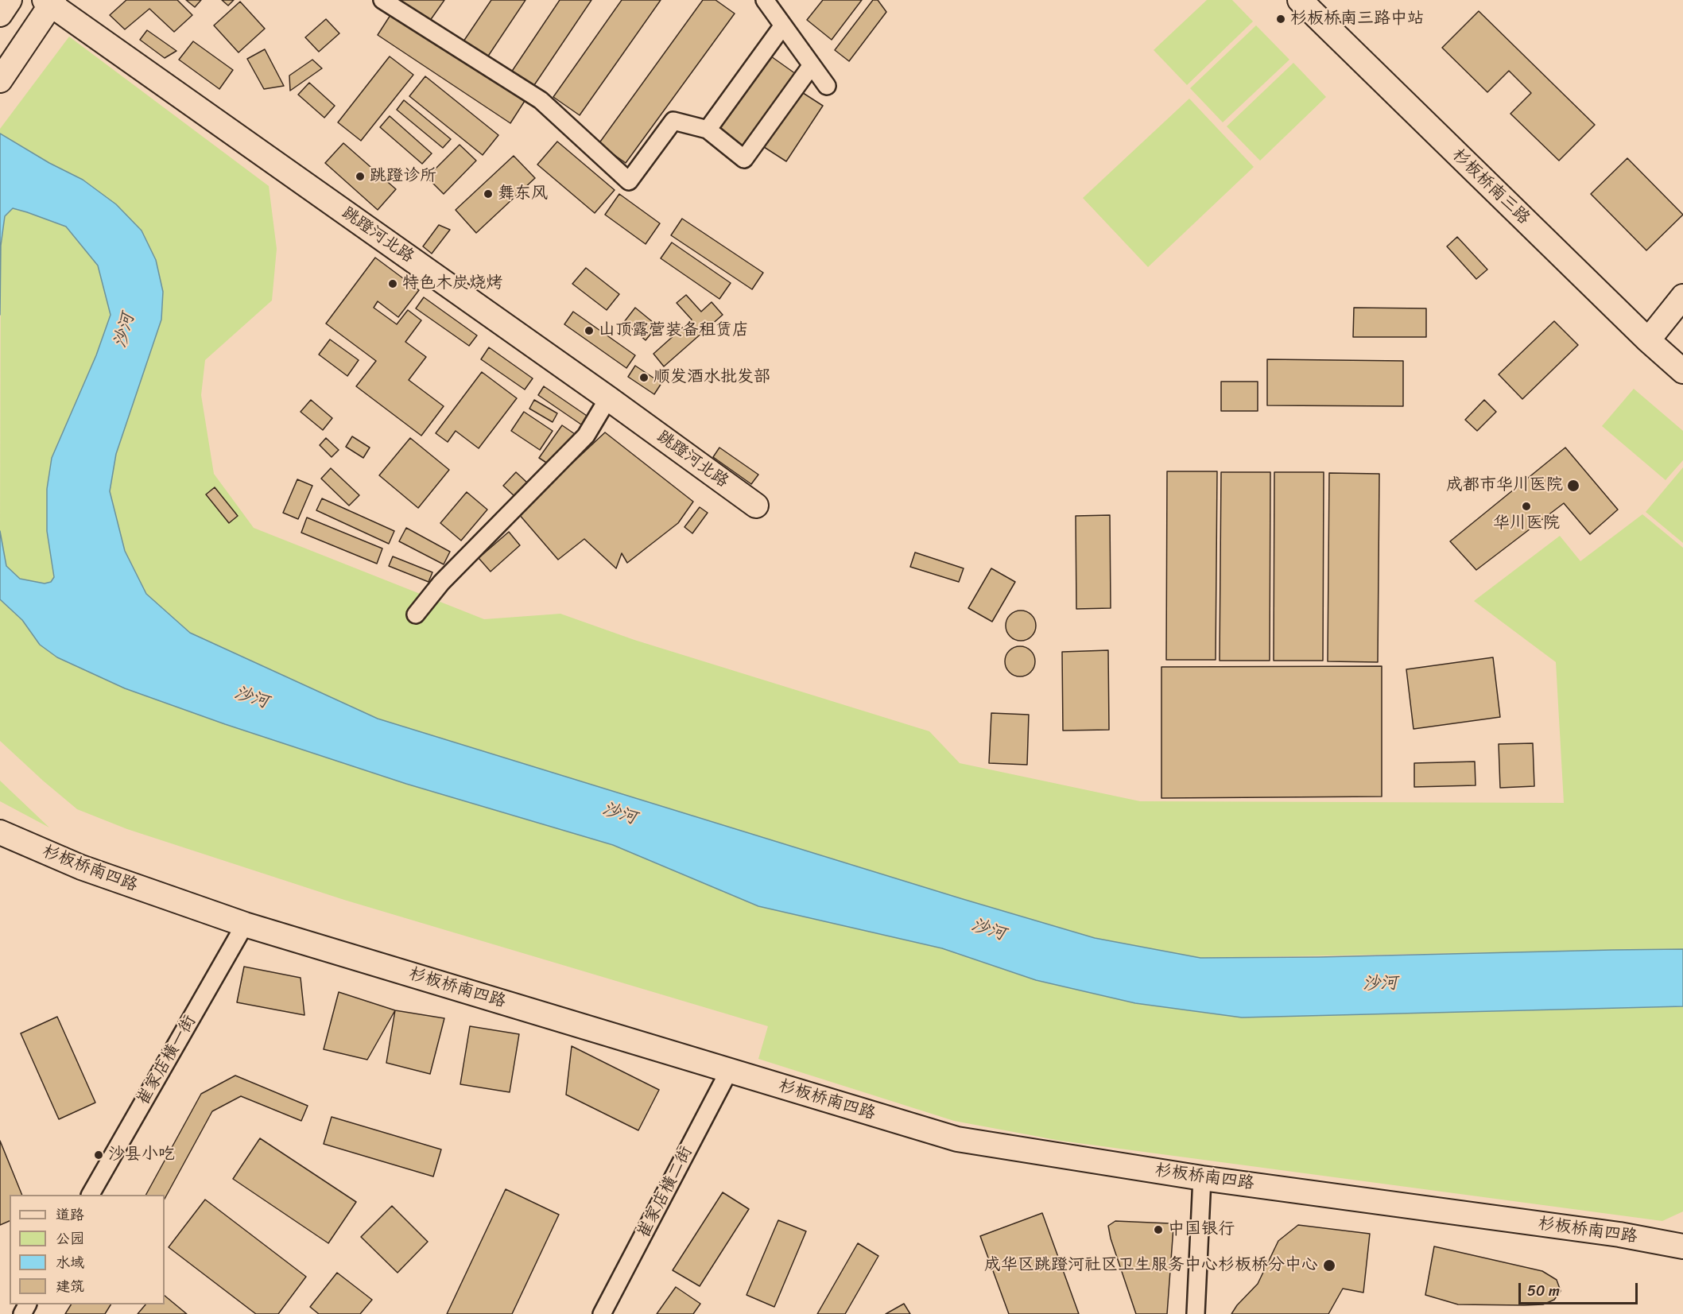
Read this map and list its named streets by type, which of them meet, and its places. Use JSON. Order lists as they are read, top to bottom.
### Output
{
  "streets": {
    "street": [
      "杉板桥南三路",
      "跳蹬河北路",
      "杉板桥南四路",
      "崔家店横一街",
      "崔家店横二街"
    ]
  },
  "crossings": [
    ["杉板桥南四路", "崔家店横一街"],
    ["杉板桥南四路", "崔家店横二街"]
  ],
  "water": ["沙河"],
  "places": [
    "杉板桥南三路中站",
    "跳蹬诊所",
    "舞东风",
    "特色木炭烧烤",
    "山顶露营装备租赁店",
    "顺发酒水批发部",
    "成都市华川医院",
    "华川医院",
    "沙县小吃",
    "中国银行",
    "成华区跳蹬河社区卫生服务中心杉板桥分中心"
  ],
  "legend": [
    "道路",
    "公园",
    "水域",
    "建筑"
  ],
  "scale_bar": "50 m"
}
